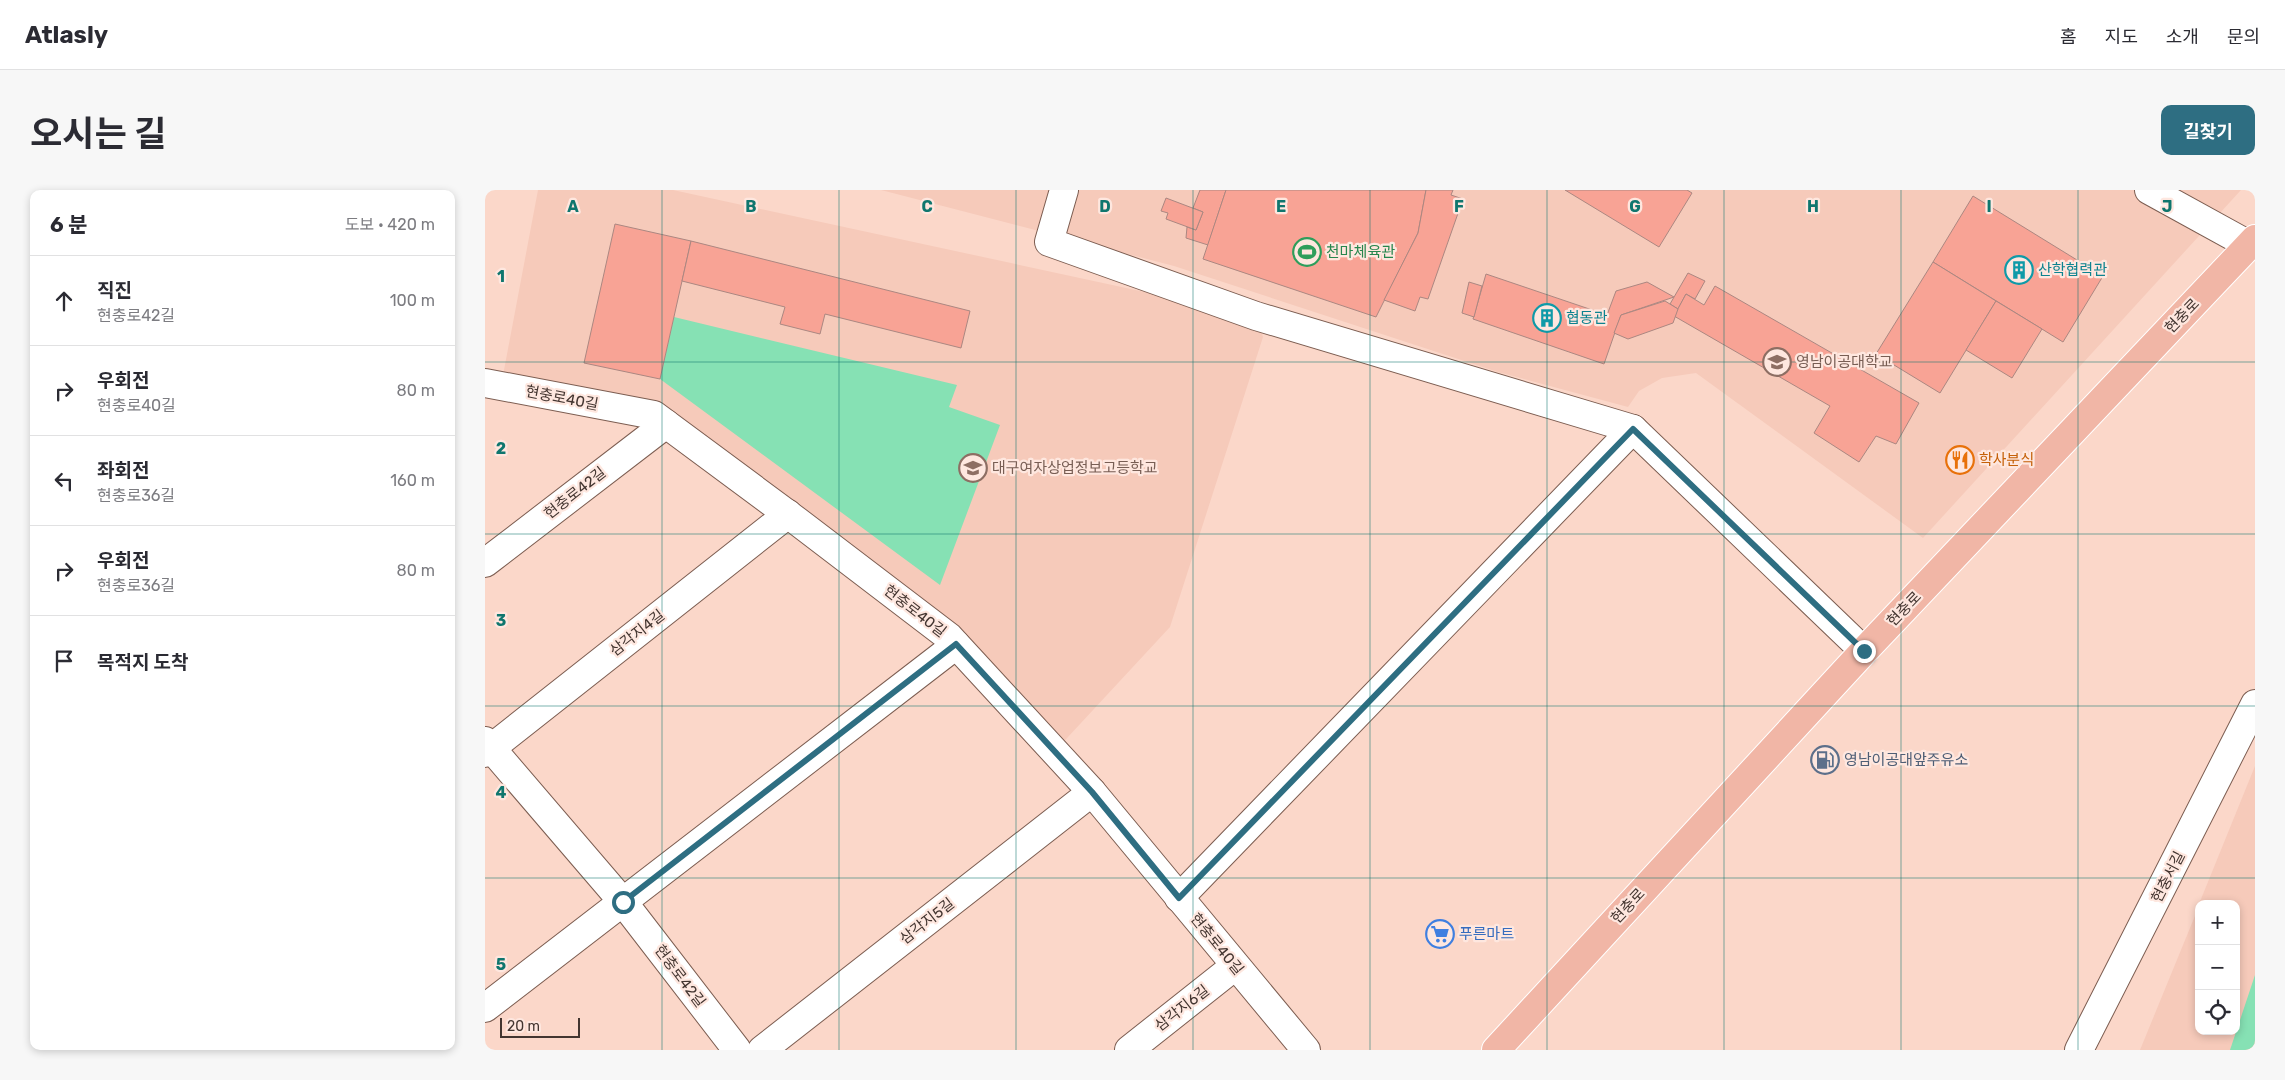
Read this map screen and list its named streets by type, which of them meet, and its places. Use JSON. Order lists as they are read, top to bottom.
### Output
{
  "streets": {
    "main road": ["현충로"],
    "street": [
      "현충로40길",
      "현충로42길",
      "삼각지4길",
      "현충서길",
      "삼각지5길",
      "삼각지6길"
    ]
  },
  "crossings": [
    ["현충로40길", "현충로42길"],
    ["현충로40길", "삼각지4길"],
    ["현충로40길", "삼각지5길"],
    ["현충로40길", "삼각지6길"],
    ["현충로42길", "삼각지4길"]
  ],
  "places": {
    "sports": ["천마체육관"],
    "building": ["산학협력관", "협동관"],
    "school or university": ["영남이공대학교", "대구여자상업정보고등학교"],
    "restaurant": ["학사분식"],
    "fuel station": ["영남이공대앞주유소"],
    "supermarket": ["푸른마트"]
  },
  "scale_bar": "20 m",
  "page": {
    "header": "Atlasly",
    "nav": [
      "홈",
      "지도",
      "소개",
      "문의"
    ],
    "title": "오시는 길",
    "buttons": "길찾기",
    "heading": ["6 분", "도보 · 420 m"],
    "list": [
      ["직진", "현충로42길", "100 m"],
      ["우회전", "현충로40길", "80 m"],
      ["좌회전", "현충로36길", "160 m"],
      ["우회전", "현충로36길", "80 m"],
      "목적지 도착"
    ],
    "map_buttons": ["+", "−"],
    "scale": "20 m"
  },
  "grid": {
    "columns": [
      "A",
      "B",
      "C",
      "D",
      "E",
      "F",
      "G",
      "H",
      "I",
      "J"
    ],
    "rows": [
      "1",
      "2",
      "3",
      "4",
      "5"
    ]
  }
}
